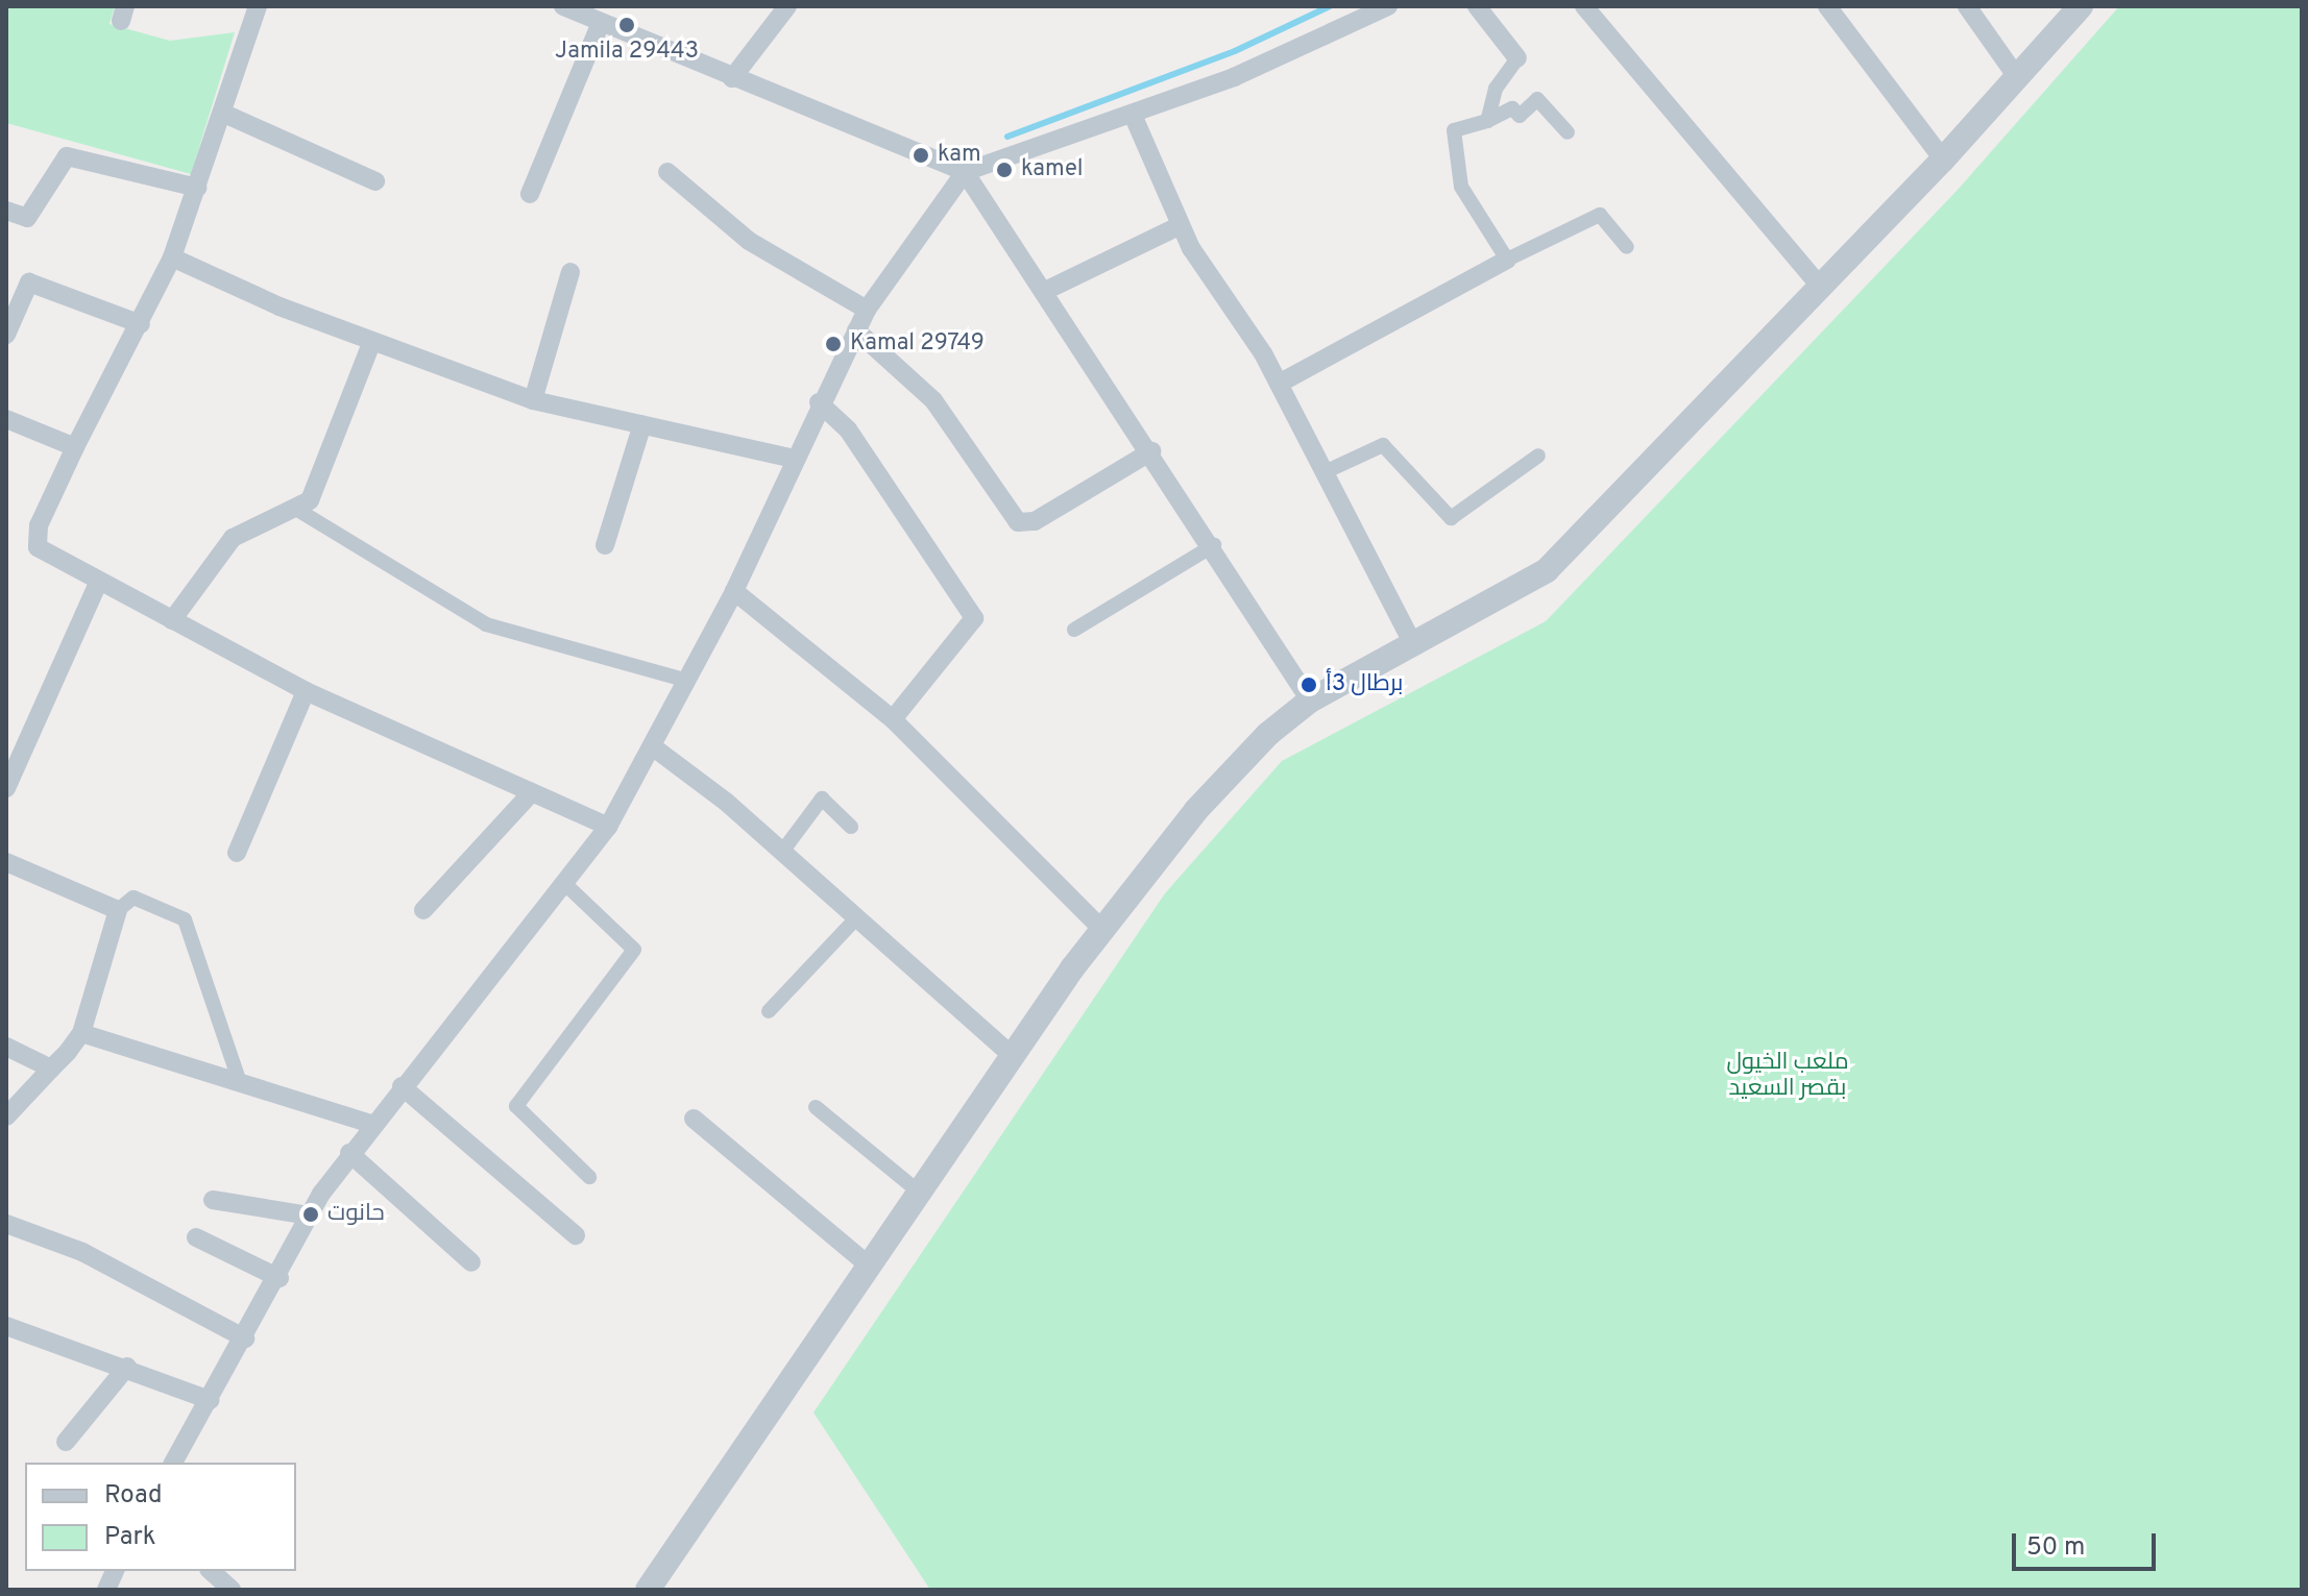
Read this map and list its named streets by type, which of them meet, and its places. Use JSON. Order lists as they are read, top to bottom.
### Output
{
  "parks": ["ملعب الخيول بقصر السعيد"],
  "places": [
    "Jamila 29443",
    "kam",
    "kamel",
    "Kamal 29749",
    "برطال 3أ",
    "حانوت"
  ],
  "legend": ["Road", "Park"],
  "scale_bar": "50 m"
}
